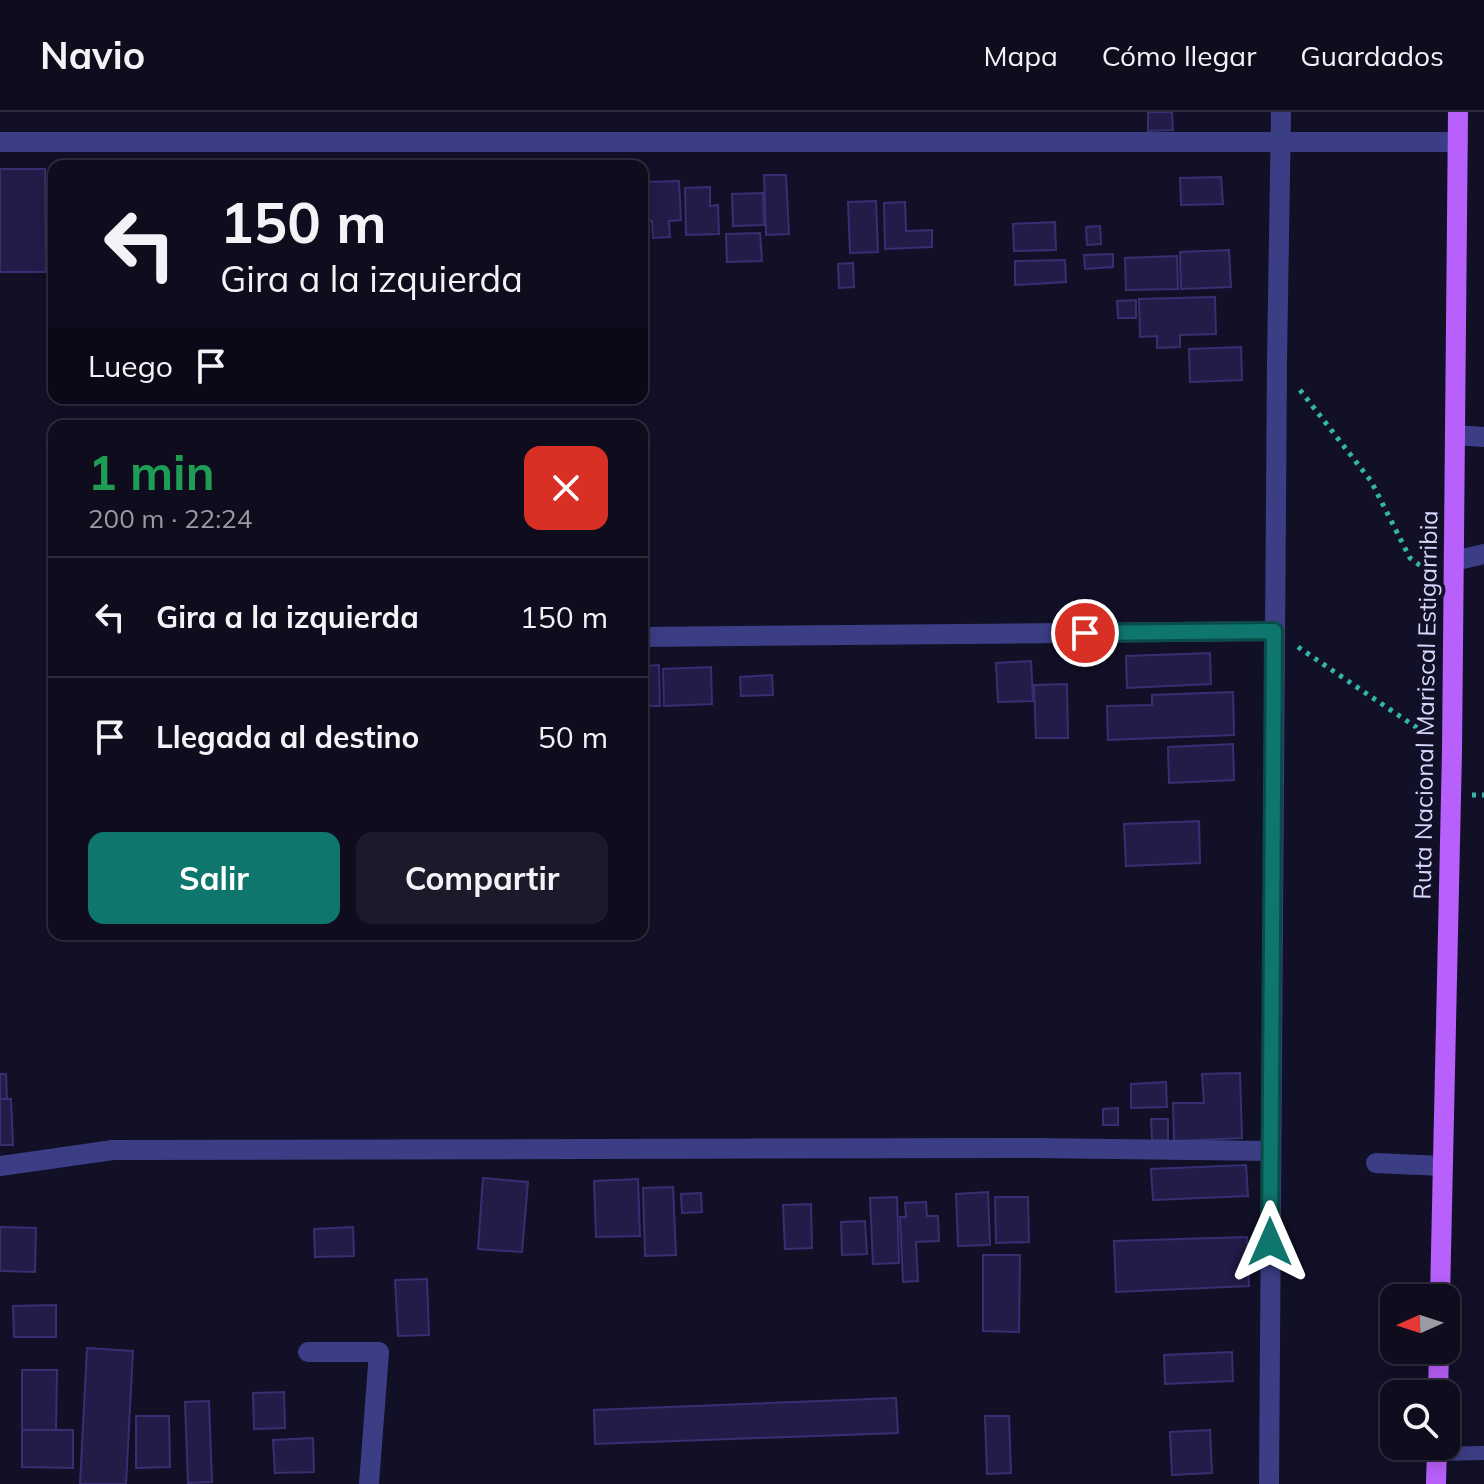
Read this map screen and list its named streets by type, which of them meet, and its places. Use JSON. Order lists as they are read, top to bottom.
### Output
{
  "streets": {
    "main road": ["Ruta Nacional Mariscal Estigarribia"]
  },
  "north": "left",
  "page": {
    "header": "Navio",
    "nav": ["Mapa", "Cómo llegar", "Guardados"],
    "turn": ["150 m", "Gira a la izquierda"],
    "then": "Luego",
    "heading": ["1 min", "200 m · 22:24"],
    "list": [
      {
        "name": "Gira a la izquierda",
        "value": "150 m"
      },
      {
        "name": "Llegada al destino",
        "value": "50 m"
      }
    ],
    "buttons": ["Salir", "Compartir"]
  }
}
